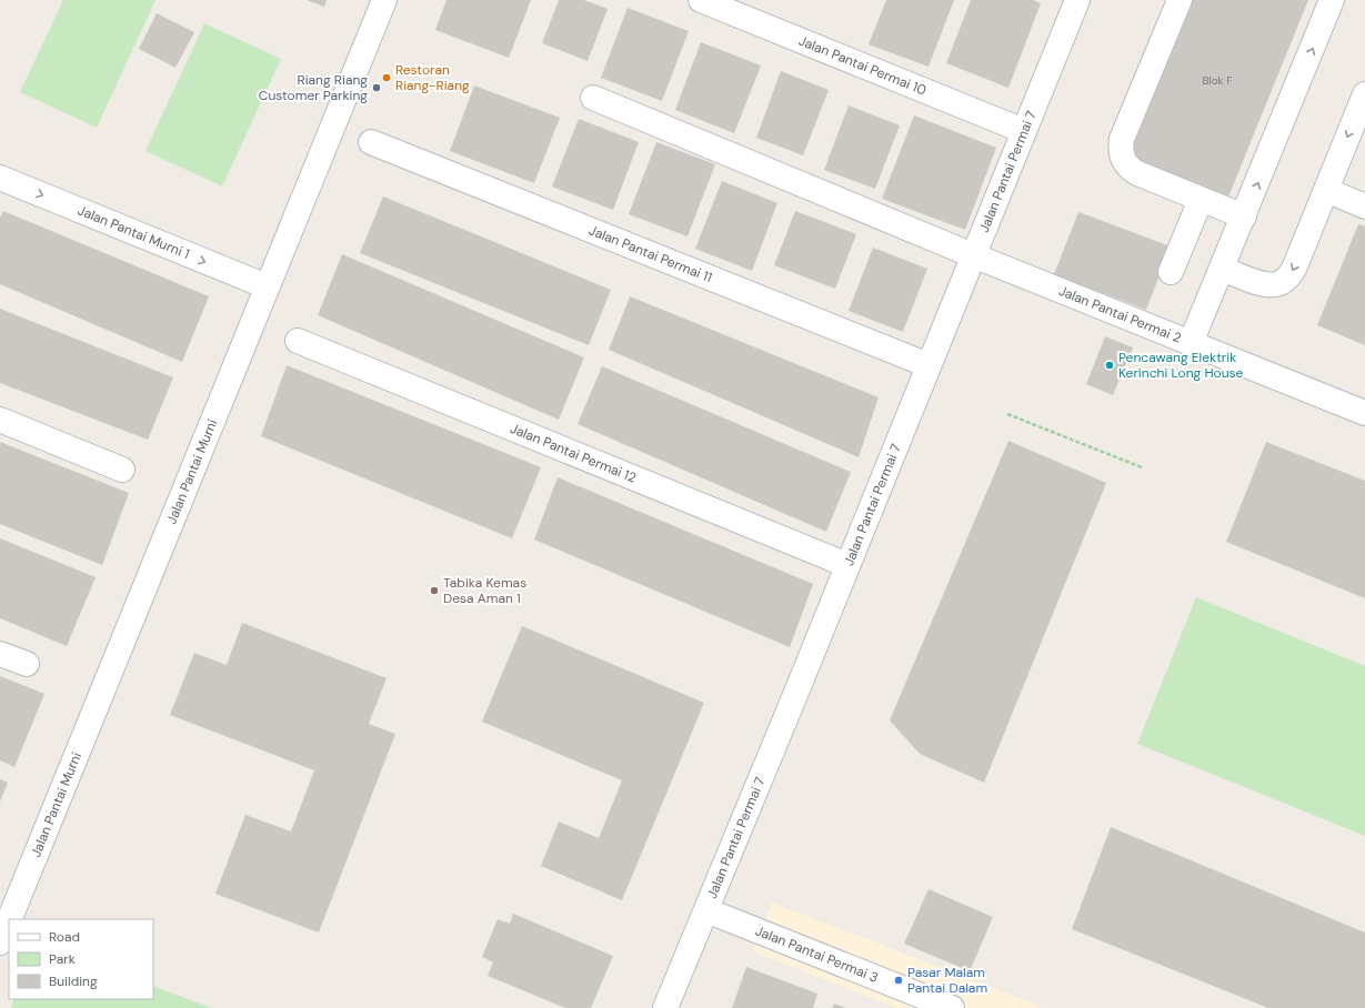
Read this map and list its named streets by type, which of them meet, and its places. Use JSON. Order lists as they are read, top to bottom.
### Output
{
  "streets": {
    "street": [
      "Jalan Pantai Permai 10",
      "Jalan Pantai Permai 7",
      "Jalan Pantai Murni 1",
      "Jalan Pantai Permai 11",
      "Jalan Pantai Permai 2",
      "Jalan Pantai Permai 12",
      "Jalan Pantai Murni",
      "Jalan Pantai Permai 3"
    ]
  },
  "crossings": [
    ["Jalan Pantai Permai 10", "Jalan Pantai Permai 7"],
    ["Jalan Pantai Permai 7", "Jalan Pantai Permai 11"],
    ["Jalan Pantai Permai 7", "Jalan Pantai Permai 2"],
    ["Jalan Pantai Permai 7", "Jalan Pantai Permai 12"],
    ["Jalan Pantai Permai 7", "Jalan Pantai Permai 3"],
    ["Jalan Pantai Murni 1", "Jalan Pantai Murni"]
  ],
  "one_way": ["Jalan Pantai Murni 1"],
  "places": [
    "Restoran Riang-Riang",
    "Riang Riang Customer Parking",
    "Pencawang Elektrik Kerinchi Long House",
    "Tabika Kemas Desa Aman 1",
    "Pasar Malam Pantai Dalam"
  ],
  "house_numbers": ["Blok F"],
  "legend": ["Road", "Park", "Building"]
}
